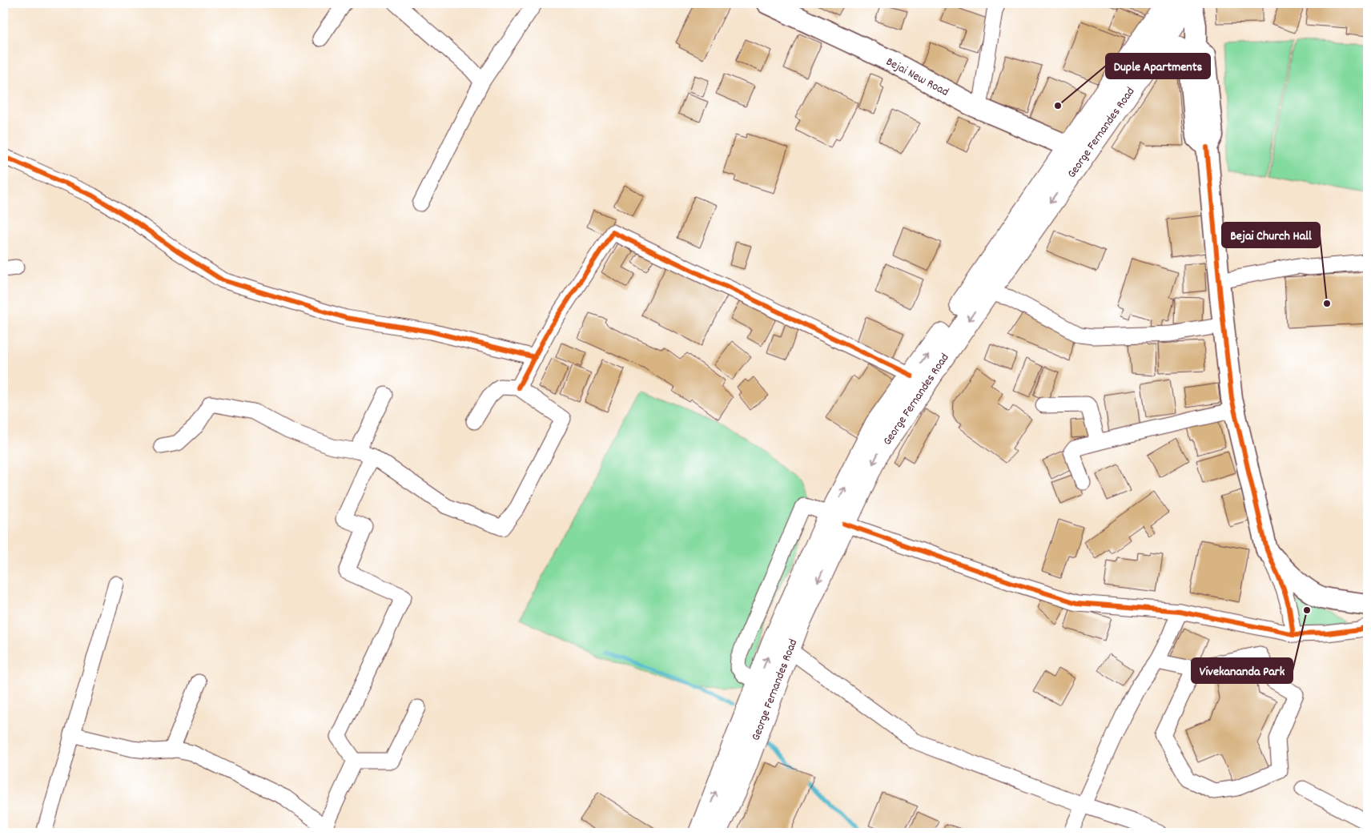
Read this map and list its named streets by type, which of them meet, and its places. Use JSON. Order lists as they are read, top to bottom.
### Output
{
  "streets": {
    "main road": ["George Fernandes Road"],
    "street": ["Bejai New Road"]
  },
  "crossings": [
    ["Bejai New Road", "George Fernandes Road"]
  ],
  "places": ["Duple Apartments", "Bejai Church Hall", "Vivekananda Park"]
}
